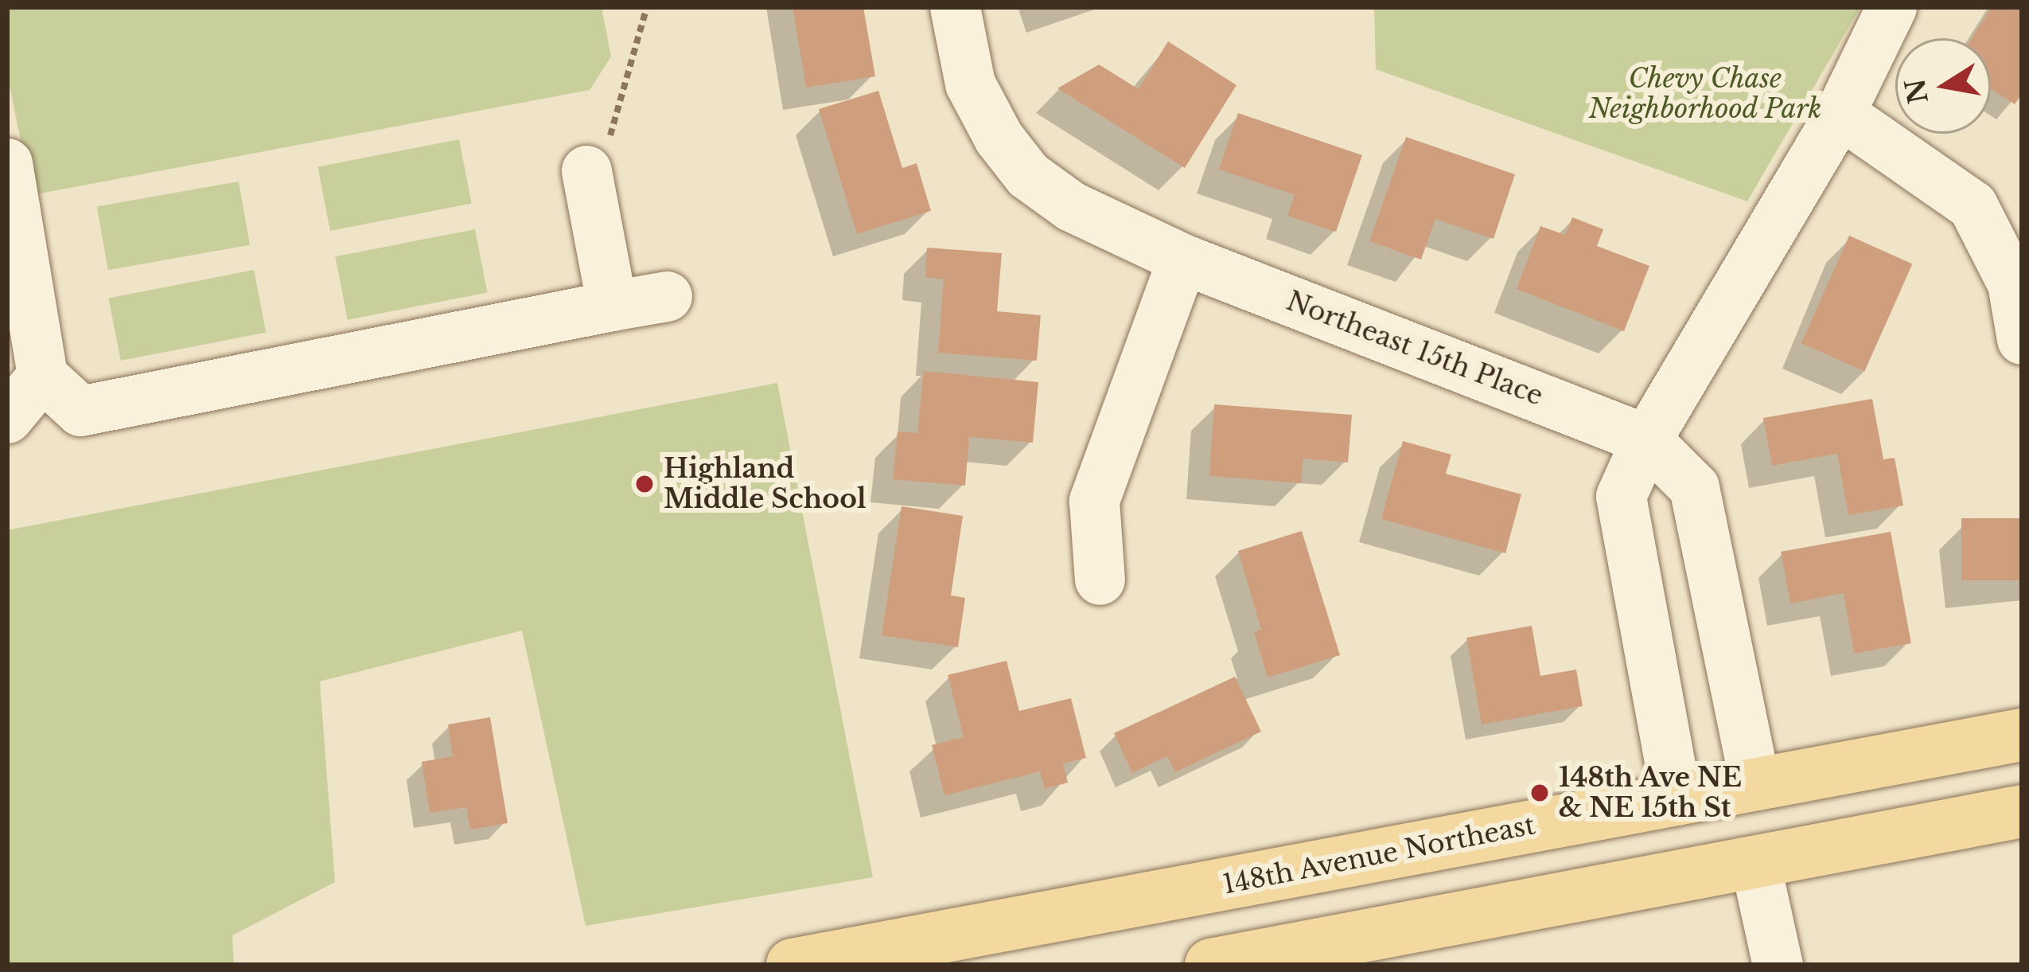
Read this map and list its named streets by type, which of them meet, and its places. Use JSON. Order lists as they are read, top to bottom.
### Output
{
  "streets": {
    "main road": ["148th Avenue Northeast"],
    "street": ["Northeast 15th Place"]
  },
  "parks": ["Chevy Chase Neighborhood Park"],
  "places": ["Highland Middle School", "148th Ave NE & NE 15th St"],
  "north": "left"
}
